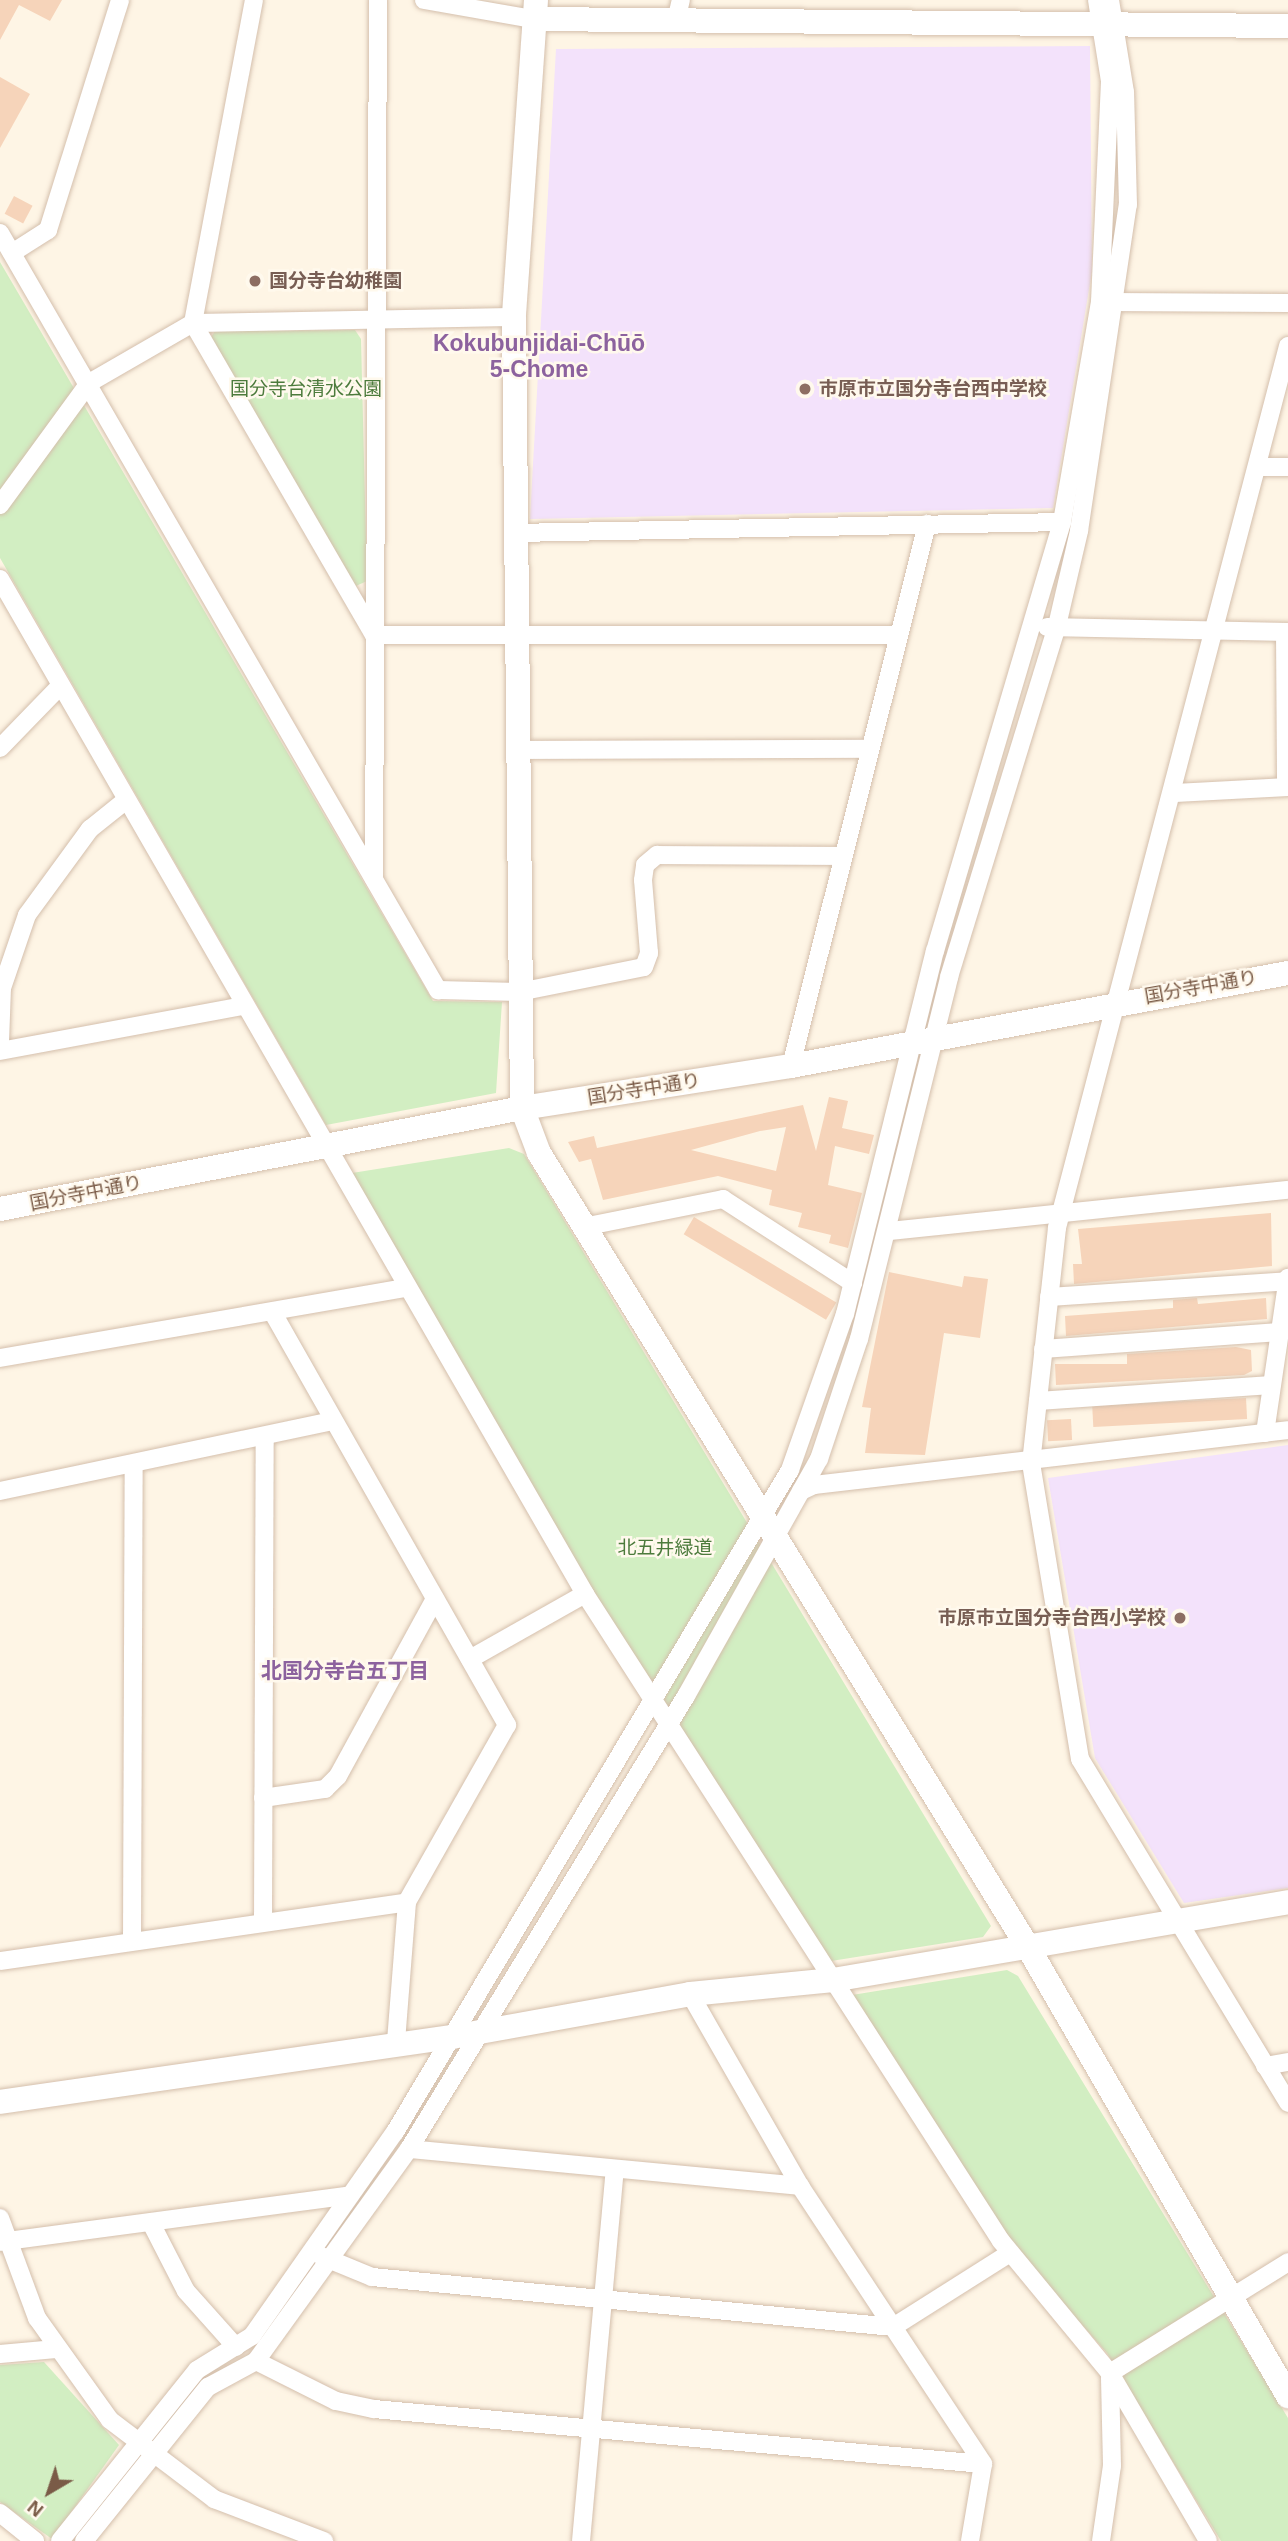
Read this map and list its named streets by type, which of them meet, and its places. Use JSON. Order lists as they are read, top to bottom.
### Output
{
  "streets": {
    "street": ["国分寺中通り"]
  },
  "districts": ["Kokubunjidai-Chūō 5-Chome", "北国分寺台五丁目"],
  "parks": ["国分寺台清水公園", "北五井緑道"],
  "places": ["国分寺台幼稚園", "市原市立国分寺台西中学校", "市原市立国分寺台西小学校"],
  "north": "bottom left"
}
